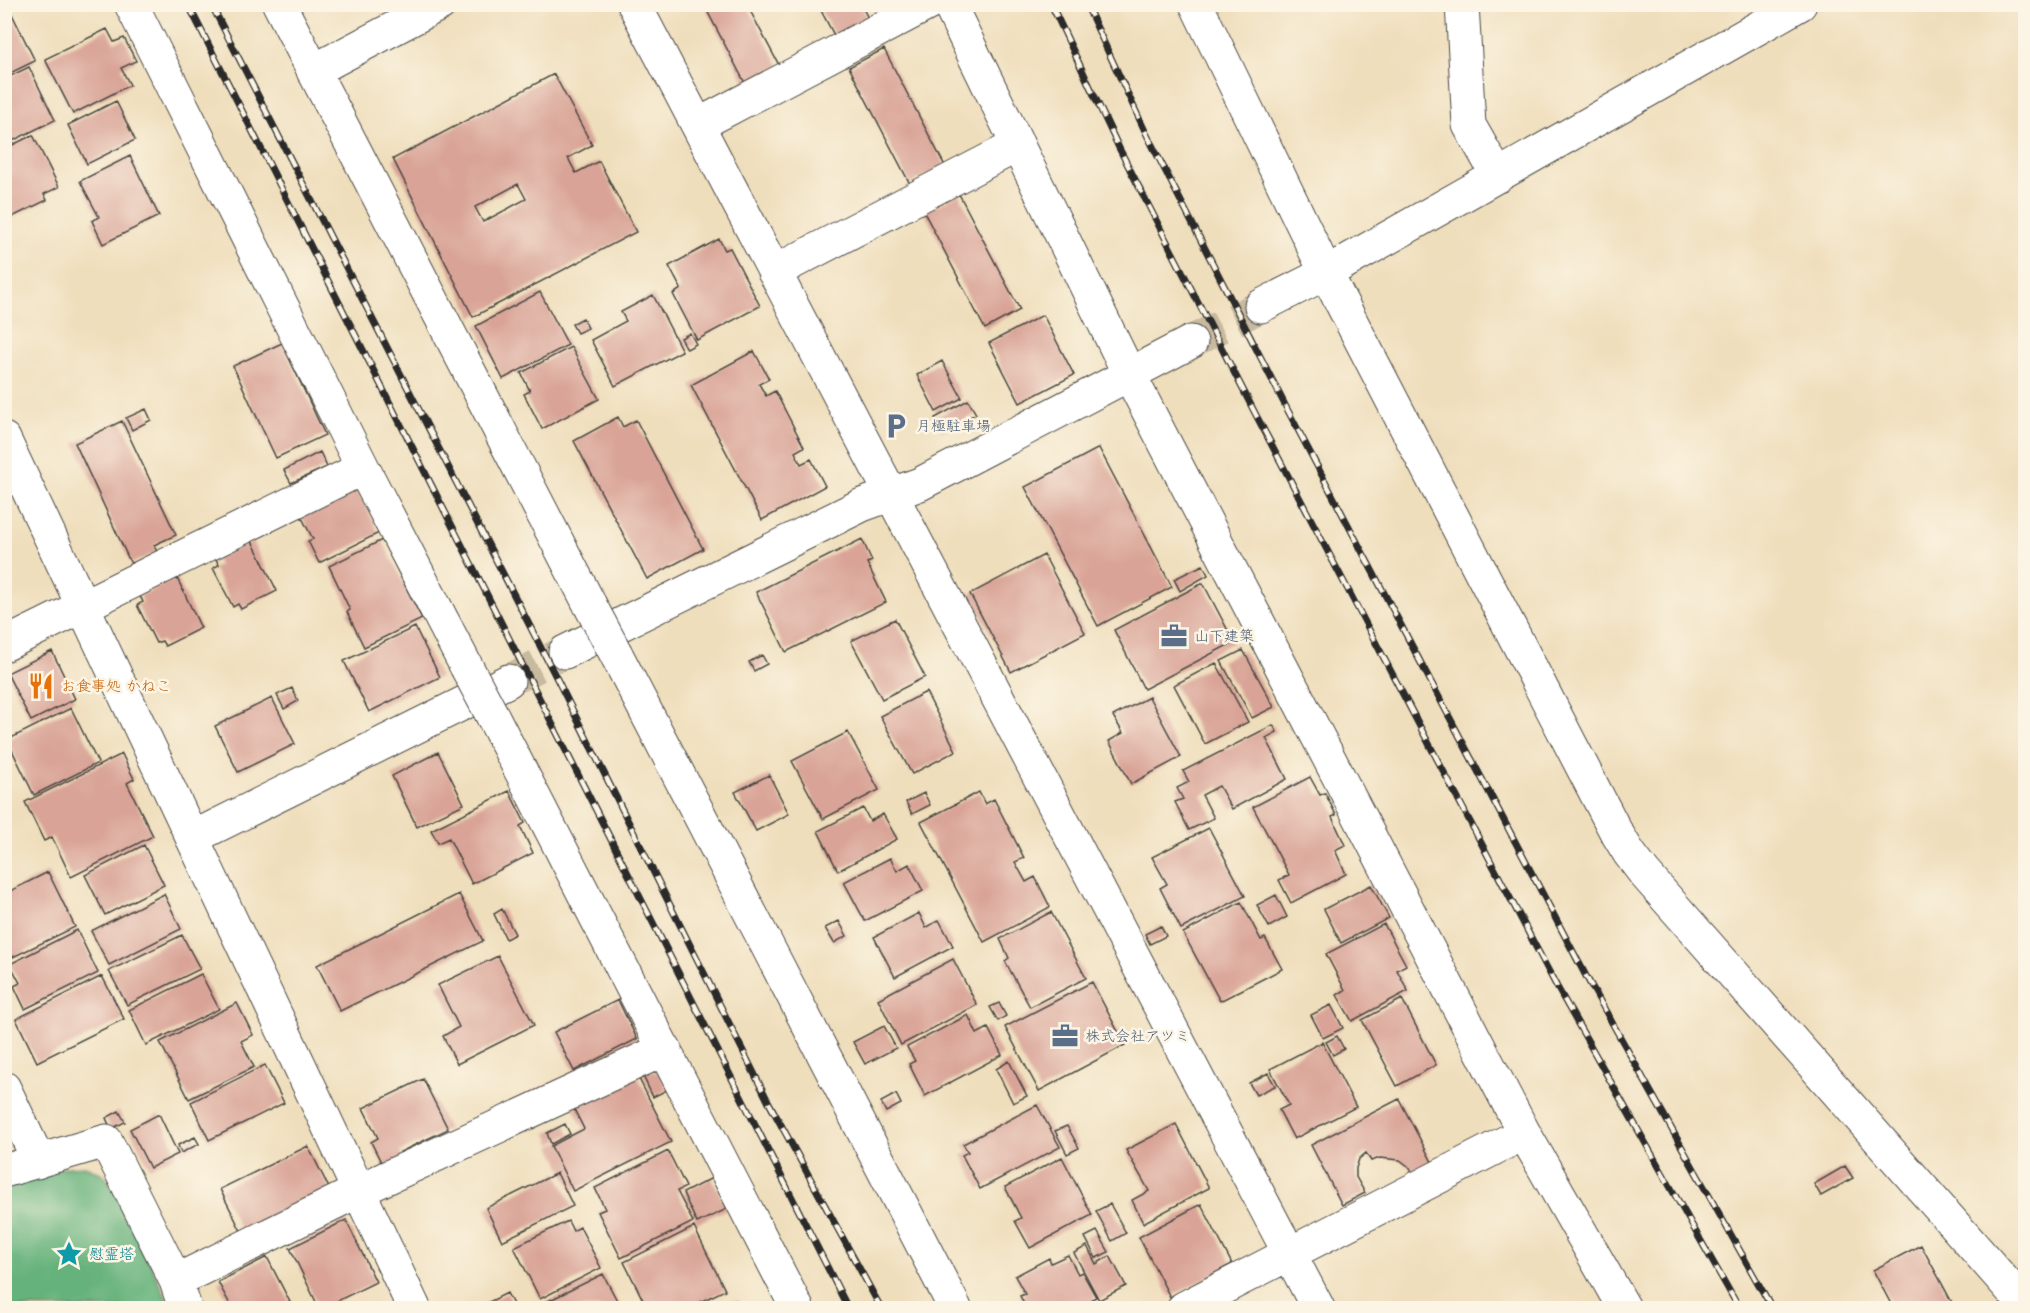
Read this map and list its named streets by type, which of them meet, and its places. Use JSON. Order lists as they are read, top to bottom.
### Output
{
  "places": {
    "parking": ["月極駐車場"],
    "office": ["山下建築", "株式会社アツミ"],
    "restaurant": ["お食事処 かねこ"],
    "place": ["慰霊塔"]
  }
}
